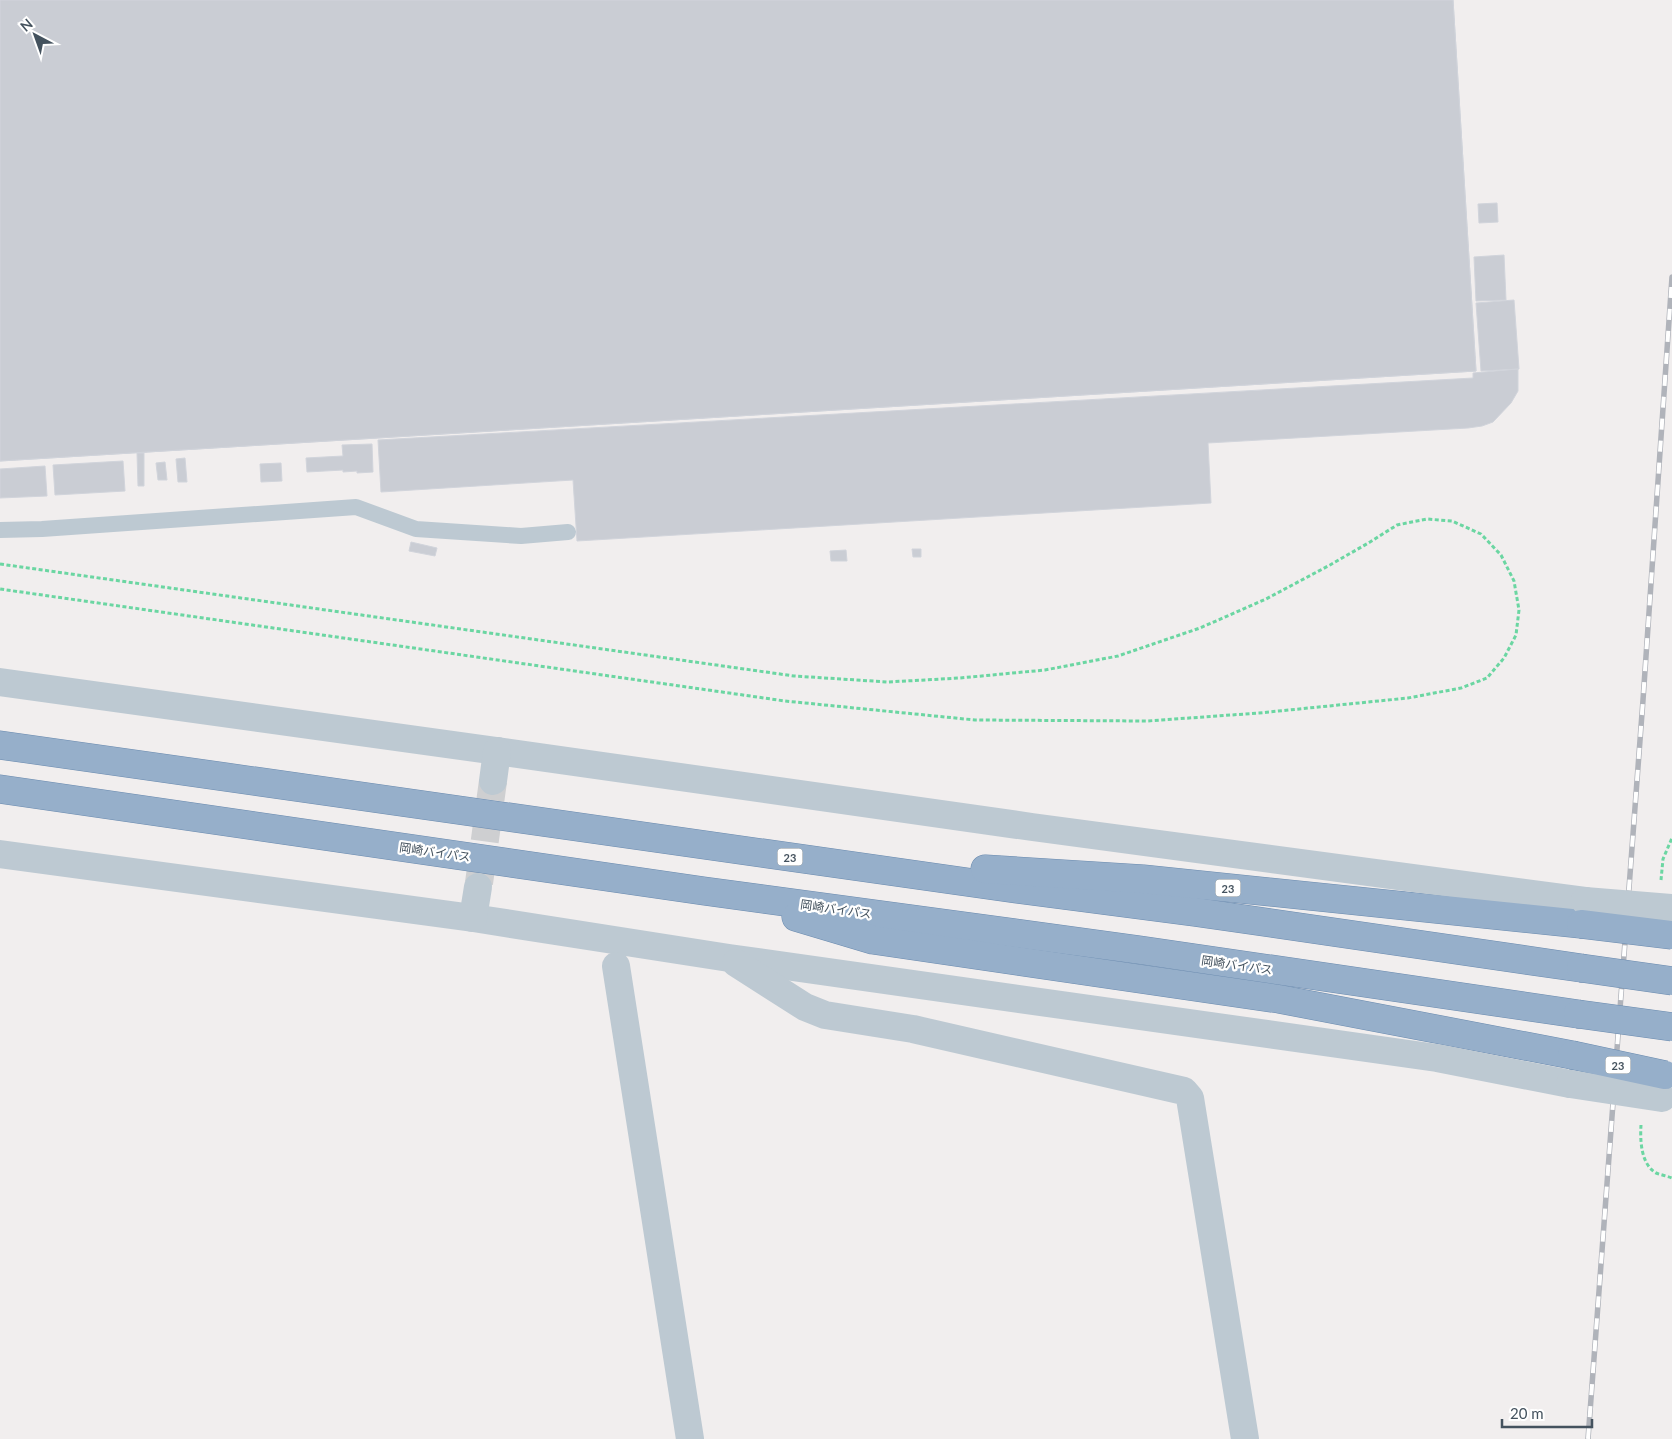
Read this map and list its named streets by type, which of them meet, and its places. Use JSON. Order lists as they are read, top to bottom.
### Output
{
  "streets": {
    "highway": ["岡崎バイパス", "23"]
  },
  "crossings": [
    ["岡崎バイパス", "23"]
  ],
  "scale_bar": "20 m",
  "north": "top left"
}
